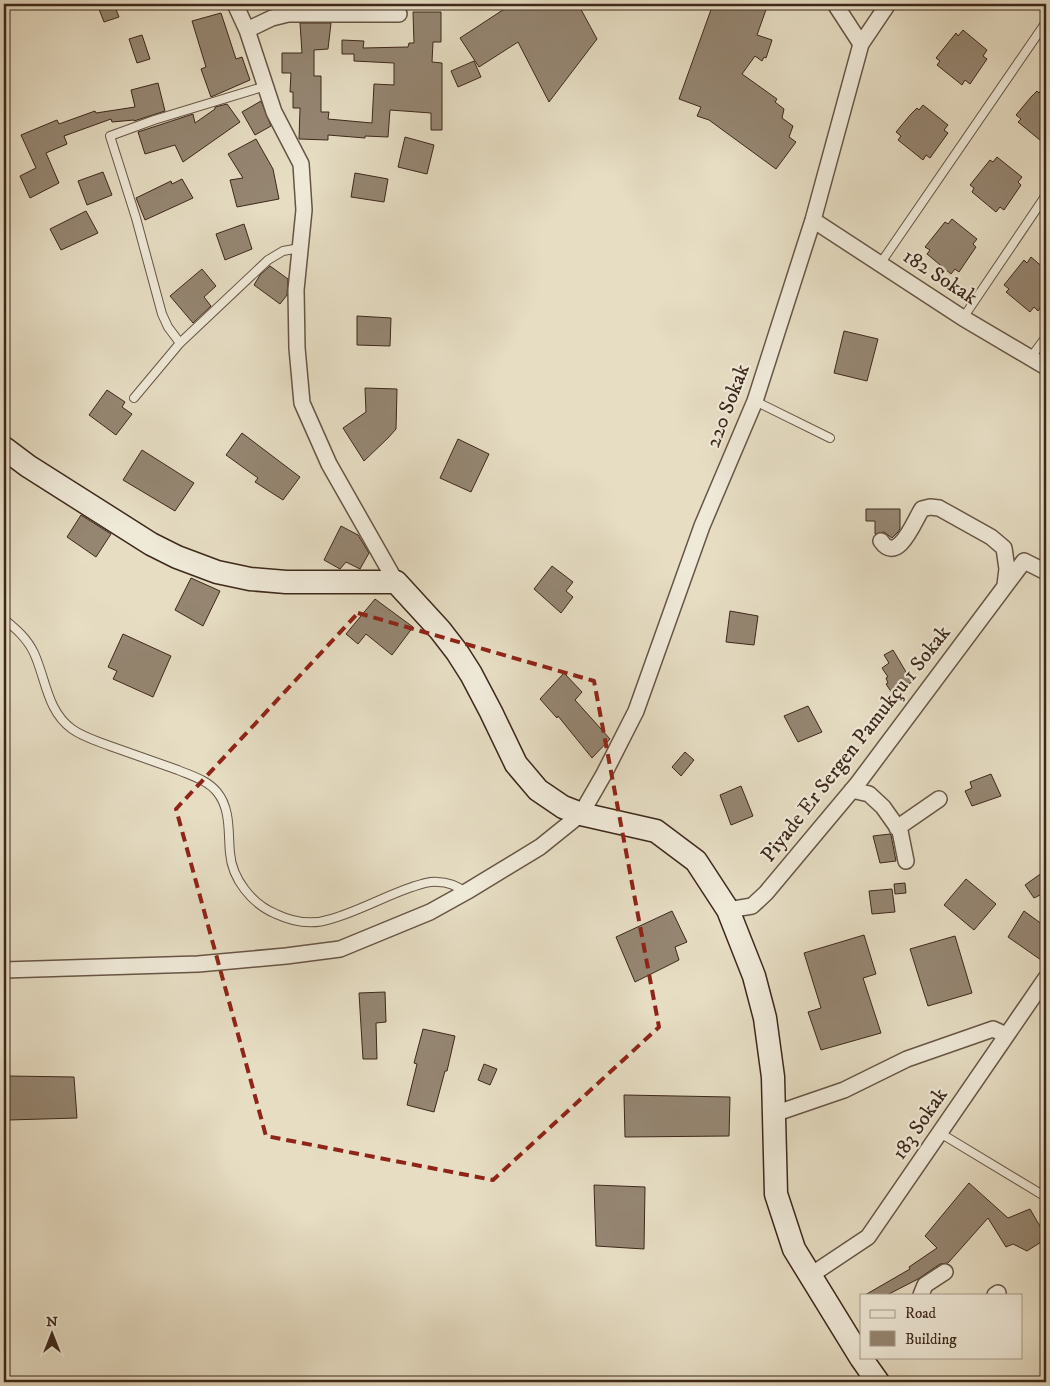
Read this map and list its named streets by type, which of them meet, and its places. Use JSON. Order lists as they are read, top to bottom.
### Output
{
  "streets": {
    "street": [
      "182 Sokak",
      "220 Sokak",
      "Piyade Er Sergen Pamukçu 1 Sokak",
      "183 Sokak"
    ]
  },
  "crossings": [
    ["182 Sokak", "220 Sokak"]
  ],
  "legend": ["Road", "Building"],
  "north": "top"
}
